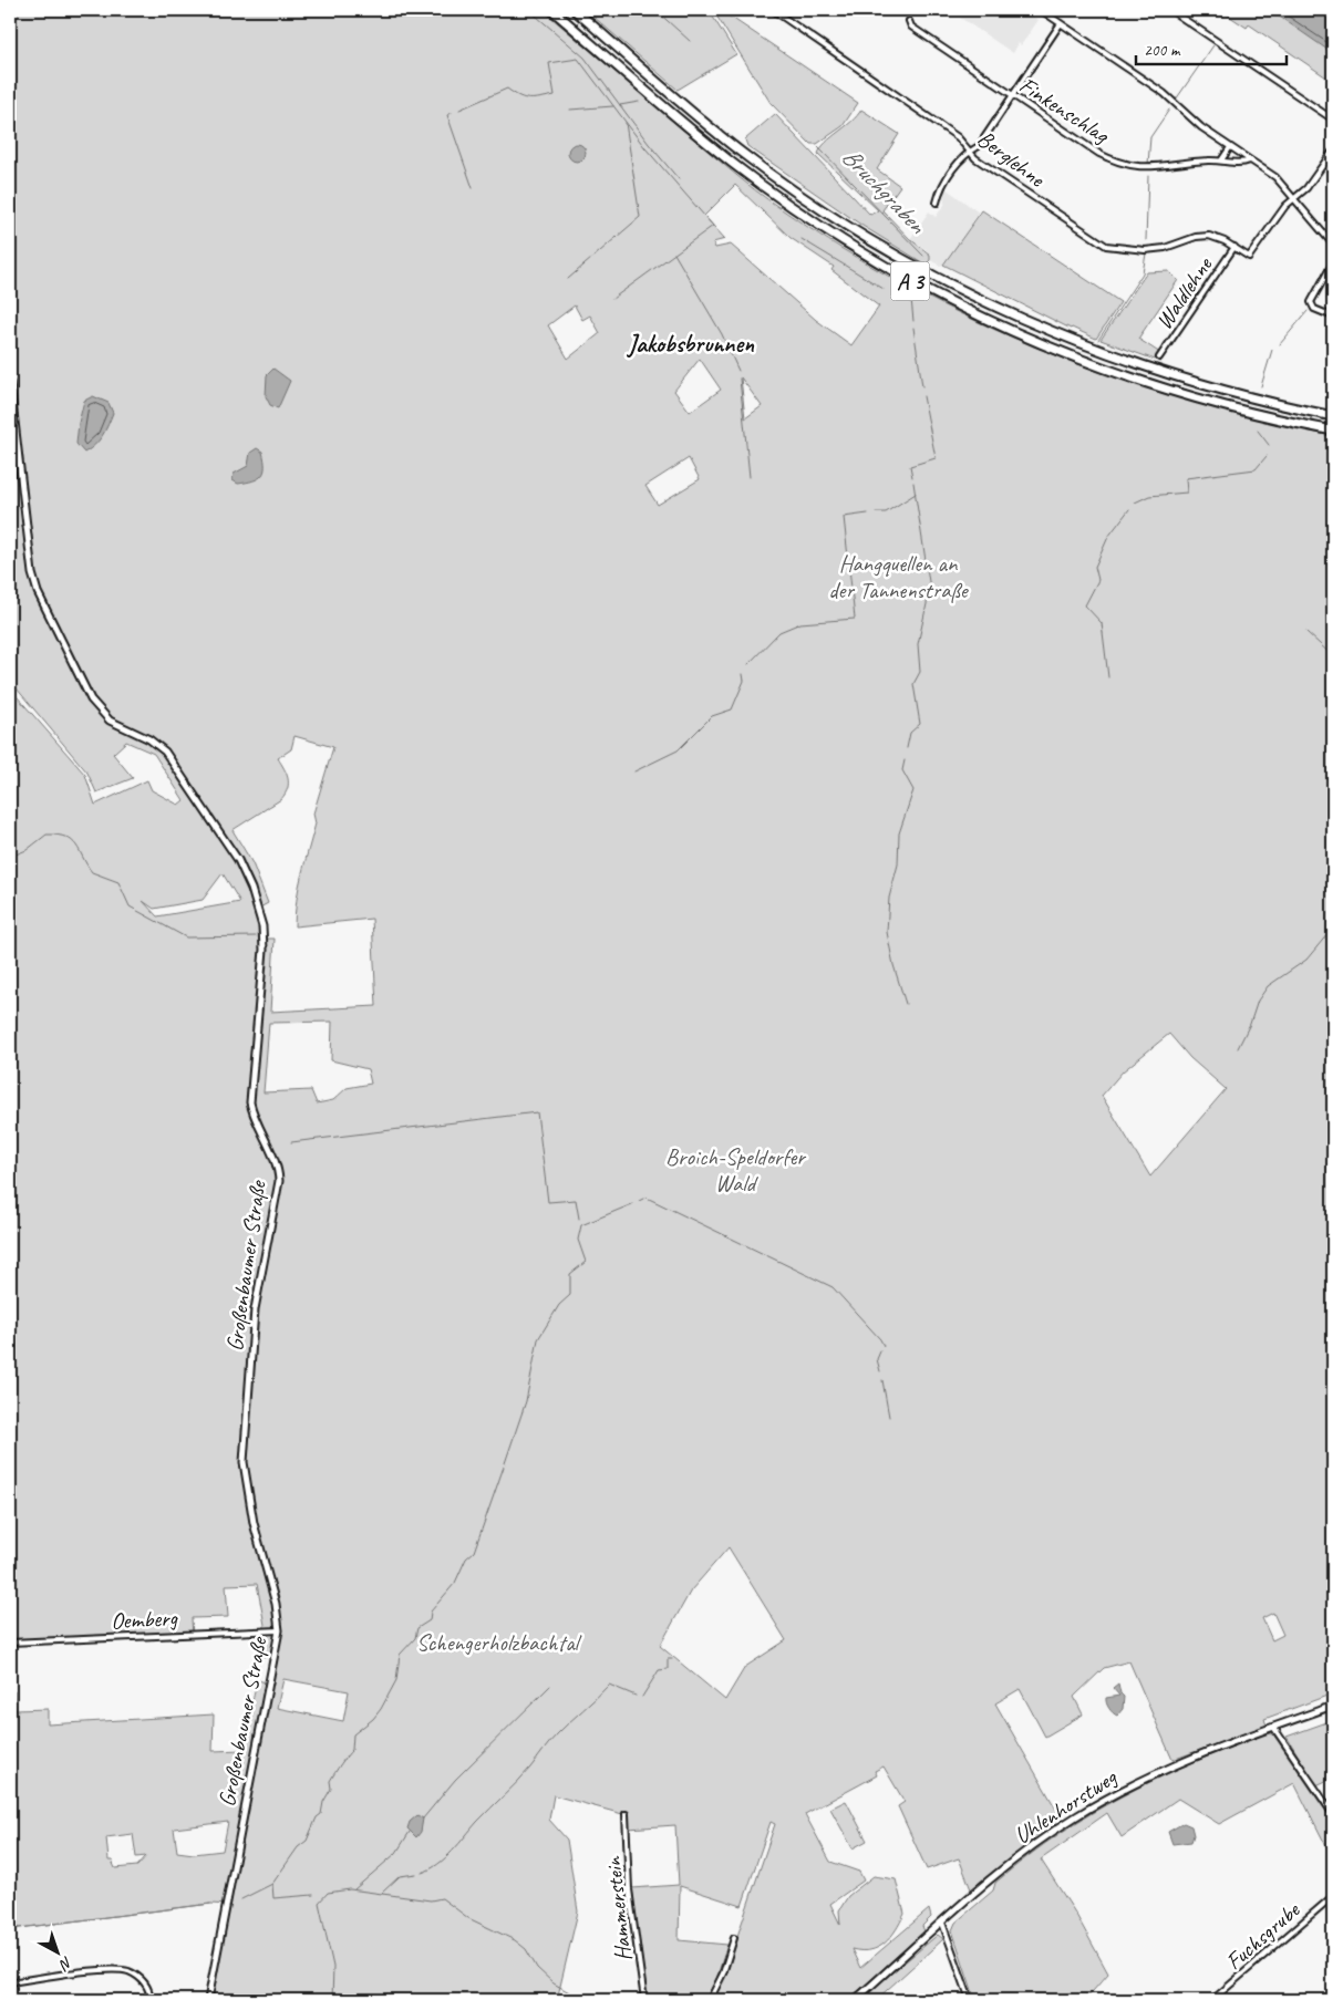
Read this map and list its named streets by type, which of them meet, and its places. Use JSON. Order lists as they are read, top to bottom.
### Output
{
  "streets": {
    "highway": ["A 3"],
    "street": [
      "Finkenschlag",
      "Berglehne",
      "Waldlehne",
      "Großenbaumer Straße",
      "Oemberg",
      "Uhlenhorstweg",
      "Hammerstein",
      "Fuchsgrube"
    ]
  },
  "crossings": [
    ["Berglehne", "Waldlehne"],
    ["Großenbaumer Straße", "Oemberg"]
  ],
  "districts": ["Jakobsbrunnen"],
  "water": ["Bruchgraben"],
  "parks": ["Hangquellen an der Tannenstraße", "Broich-Speldorfer Wald", "Schengerholzbachtal"],
  "scale_bar": "200 m",
  "north": "bottom right"
}
